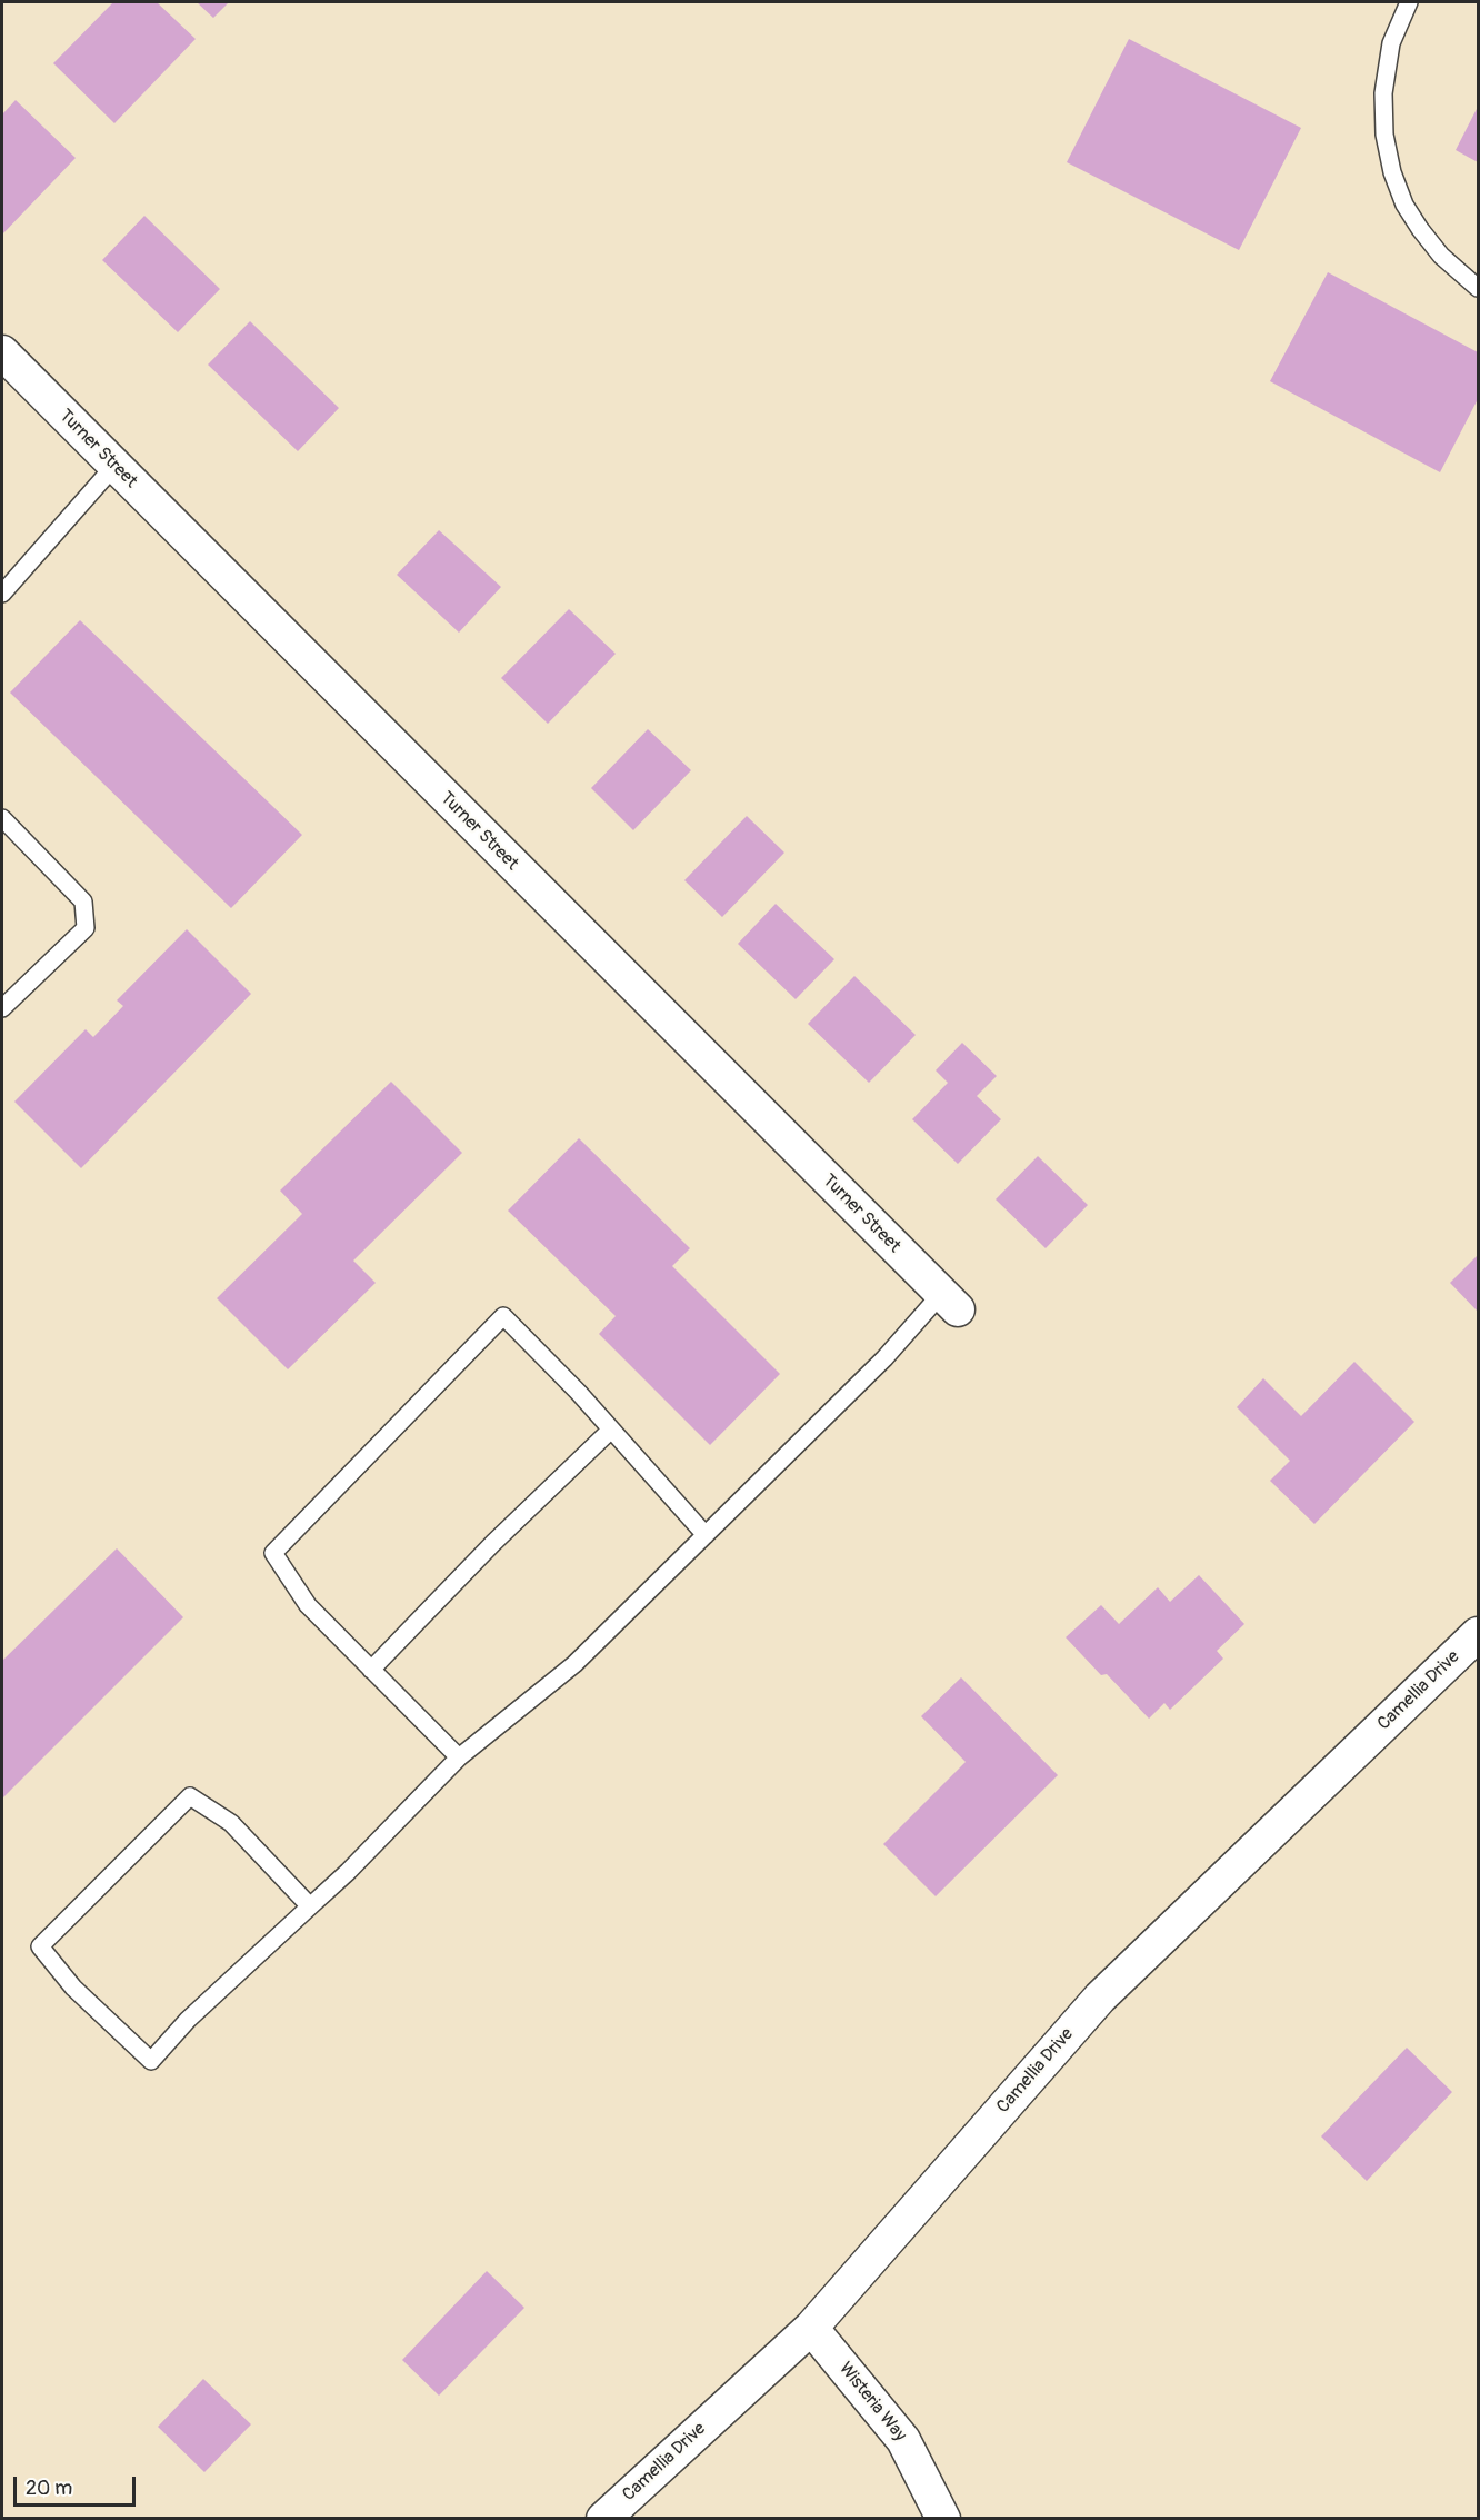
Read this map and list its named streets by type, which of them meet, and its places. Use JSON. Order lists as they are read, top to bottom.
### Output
{
  "streets": {
    "street": ["Turner Street", "Camellia Drive", "Wisteria Way"]
  },
  "crossings": [
    ["Camellia Drive", "Wisteria Way"]
  ],
  "scale_bar": "20 m"
}
